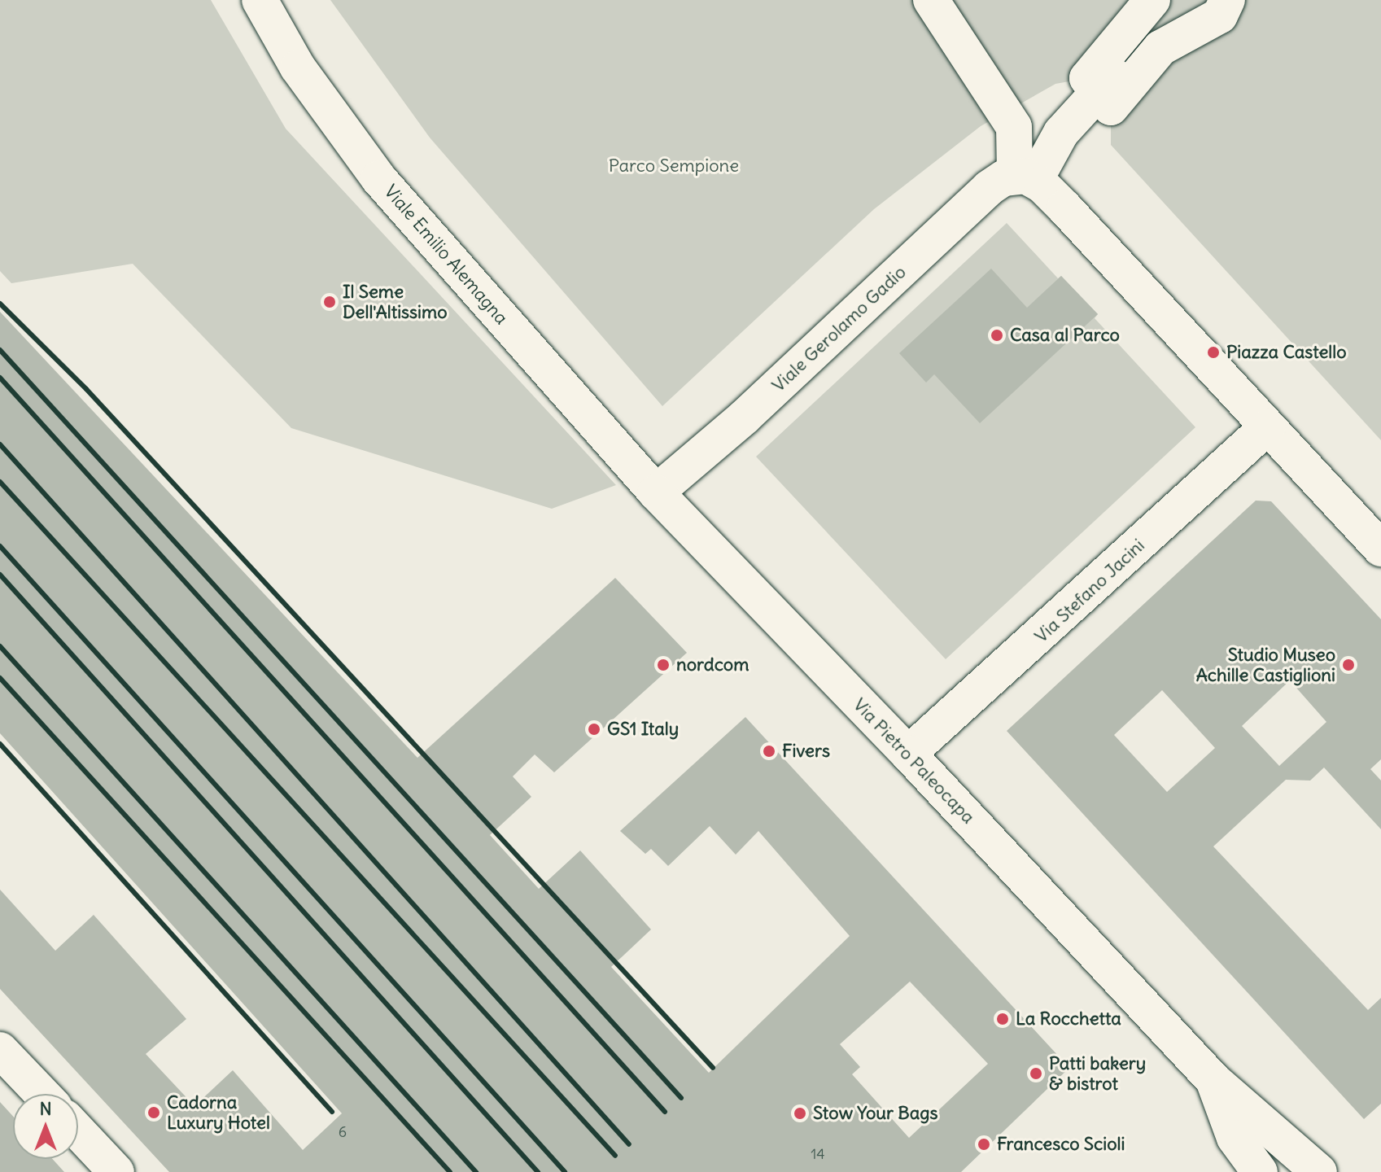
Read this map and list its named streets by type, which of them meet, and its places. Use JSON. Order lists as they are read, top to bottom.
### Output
{
  "streets": {
    "street": [
      "Viale Emilio Alemagna",
      "Viale Gerolamo Gadio",
      "Via Stefano Jacini",
      "Via Pietro Paleocapa"
    ]
  },
  "crossings": [
    ["Viale Emilio Alemagna", "Viale Gerolamo Gadio"],
    ["Viale Emilio Alemagna", "Via Pietro Paleocapa"],
    ["Viale Gerolamo Gadio", "Via Pietro Paleocapa"],
    ["Via Stefano Jacini", "Via Pietro Paleocapa"]
  ],
  "parks": ["Parco Sempione"],
  "places": [
    "Il Seme Dell'Altissimo",
    "Casa al Parco",
    "Piazza Castello",
    "nordcom",
    "Studio Museo Achille Castiglioni",
    "GS1 Italy",
    "Fivers",
    "La Rocchetta",
    "Patti bakery & bistrot",
    "Cadorna Luxury Hotel",
    "Stow Your Bags",
    "Francesco Scioli"
  ],
  "house_numbers": ["6", "14"],
  "north": "top"
}
